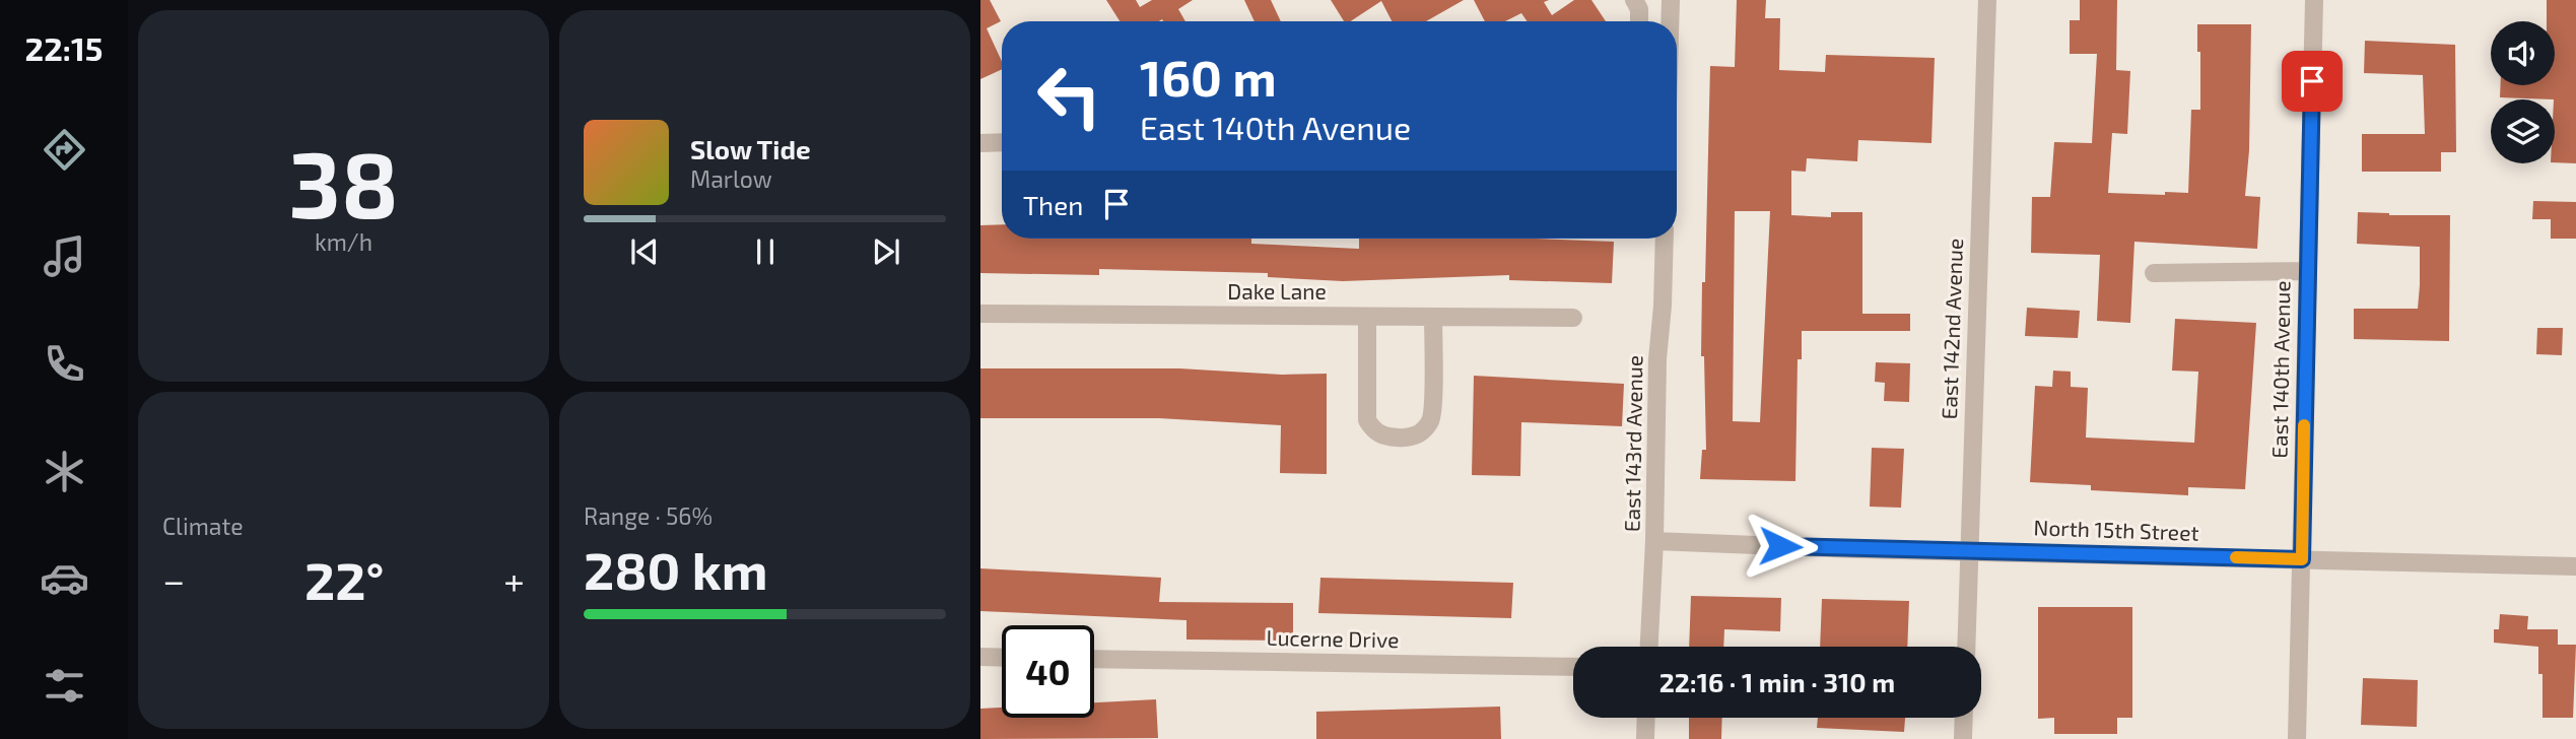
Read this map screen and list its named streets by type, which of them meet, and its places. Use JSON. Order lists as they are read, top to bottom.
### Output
{
  "streets": {
    "street": [
      "Dake Lane",
      "East 142nd Avenue",
      "East 140th Avenue",
      "East 143rd Avenue",
      "North 15th Street",
      "Lucerne Drive"
    ]
  },
  "crossings": [
    ["East 142nd Avenue", "North 15th Street"],
    ["East 140th Avenue", "North 15th Street"],
    ["East 143rd Avenue", "North 15th Street"]
  ],
  "page": {
    "tabs": "22:15",
    "tile": [
      ["38", "km/h"],
      "Climate",
      ["Range · 56%", "280 km"]
    ],
    "turn": ["160 m", "East 140th Avenue"],
    "song": ["Slow Tide", "Marlow"],
    "then": "Then",
    "heat": ["−", "22°", "+"],
    "limit": "40",
    "trip": "22:16 · 1 min · 310 m"
  }
}
